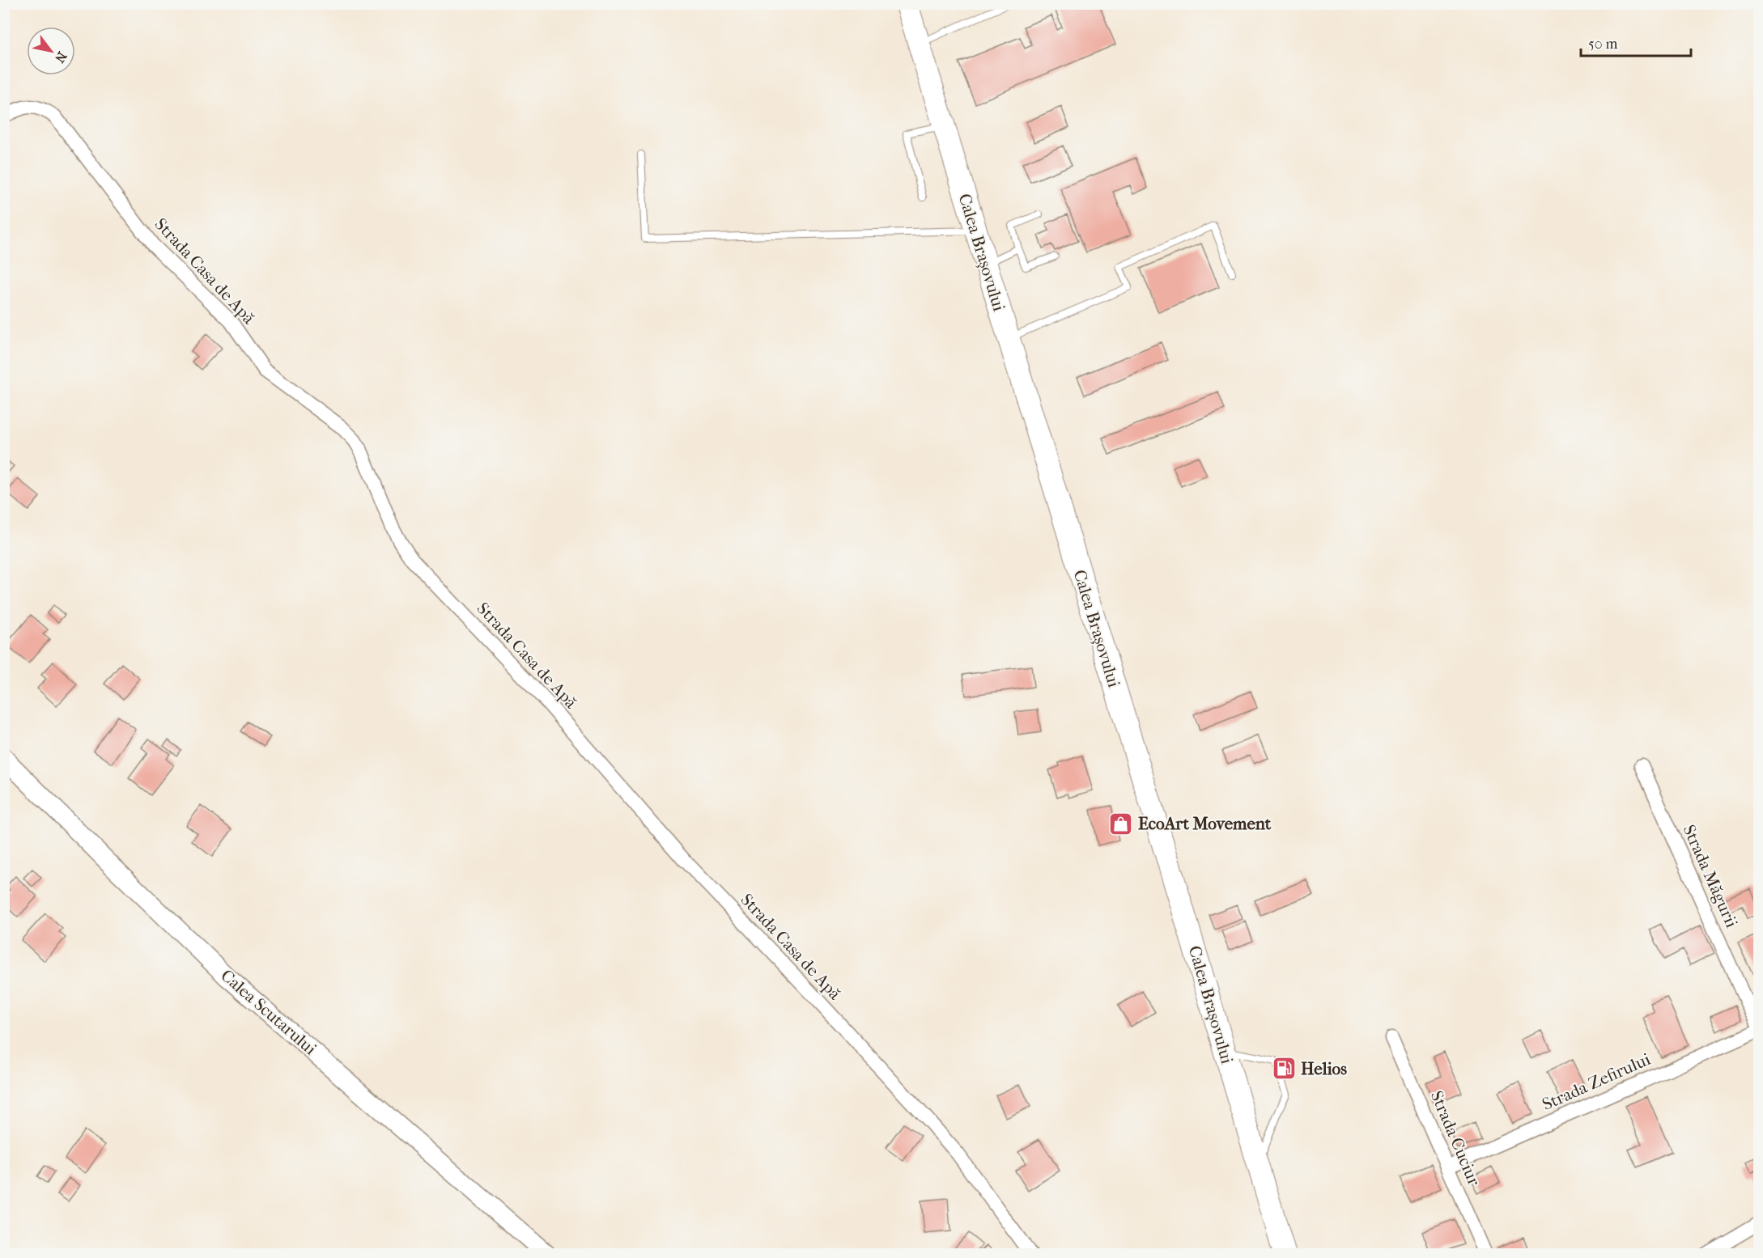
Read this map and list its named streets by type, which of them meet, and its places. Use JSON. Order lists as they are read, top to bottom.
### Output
{
  "streets": {
    "highway": ["Calea Brașovului"],
    "main road": ["Calea Scutarului"],
    "street": [
      "Strada Casa de Apă",
      "Strada Măgurii",
      "Strada Zefirului",
      "Strada Cuciur"
    ]
  },
  "crossings": [
    ["Strada Măgurii", "Strada Zefirului"],
    ["Strada Zefirului", "Strada Cuciur"]
  ],
  "places": {
    "shop": ["EcoArt Movement"],
    "fuel station": ["Helios"]
  },
  "scale_bar": "50 m",
  "north": "bottom right"
}
